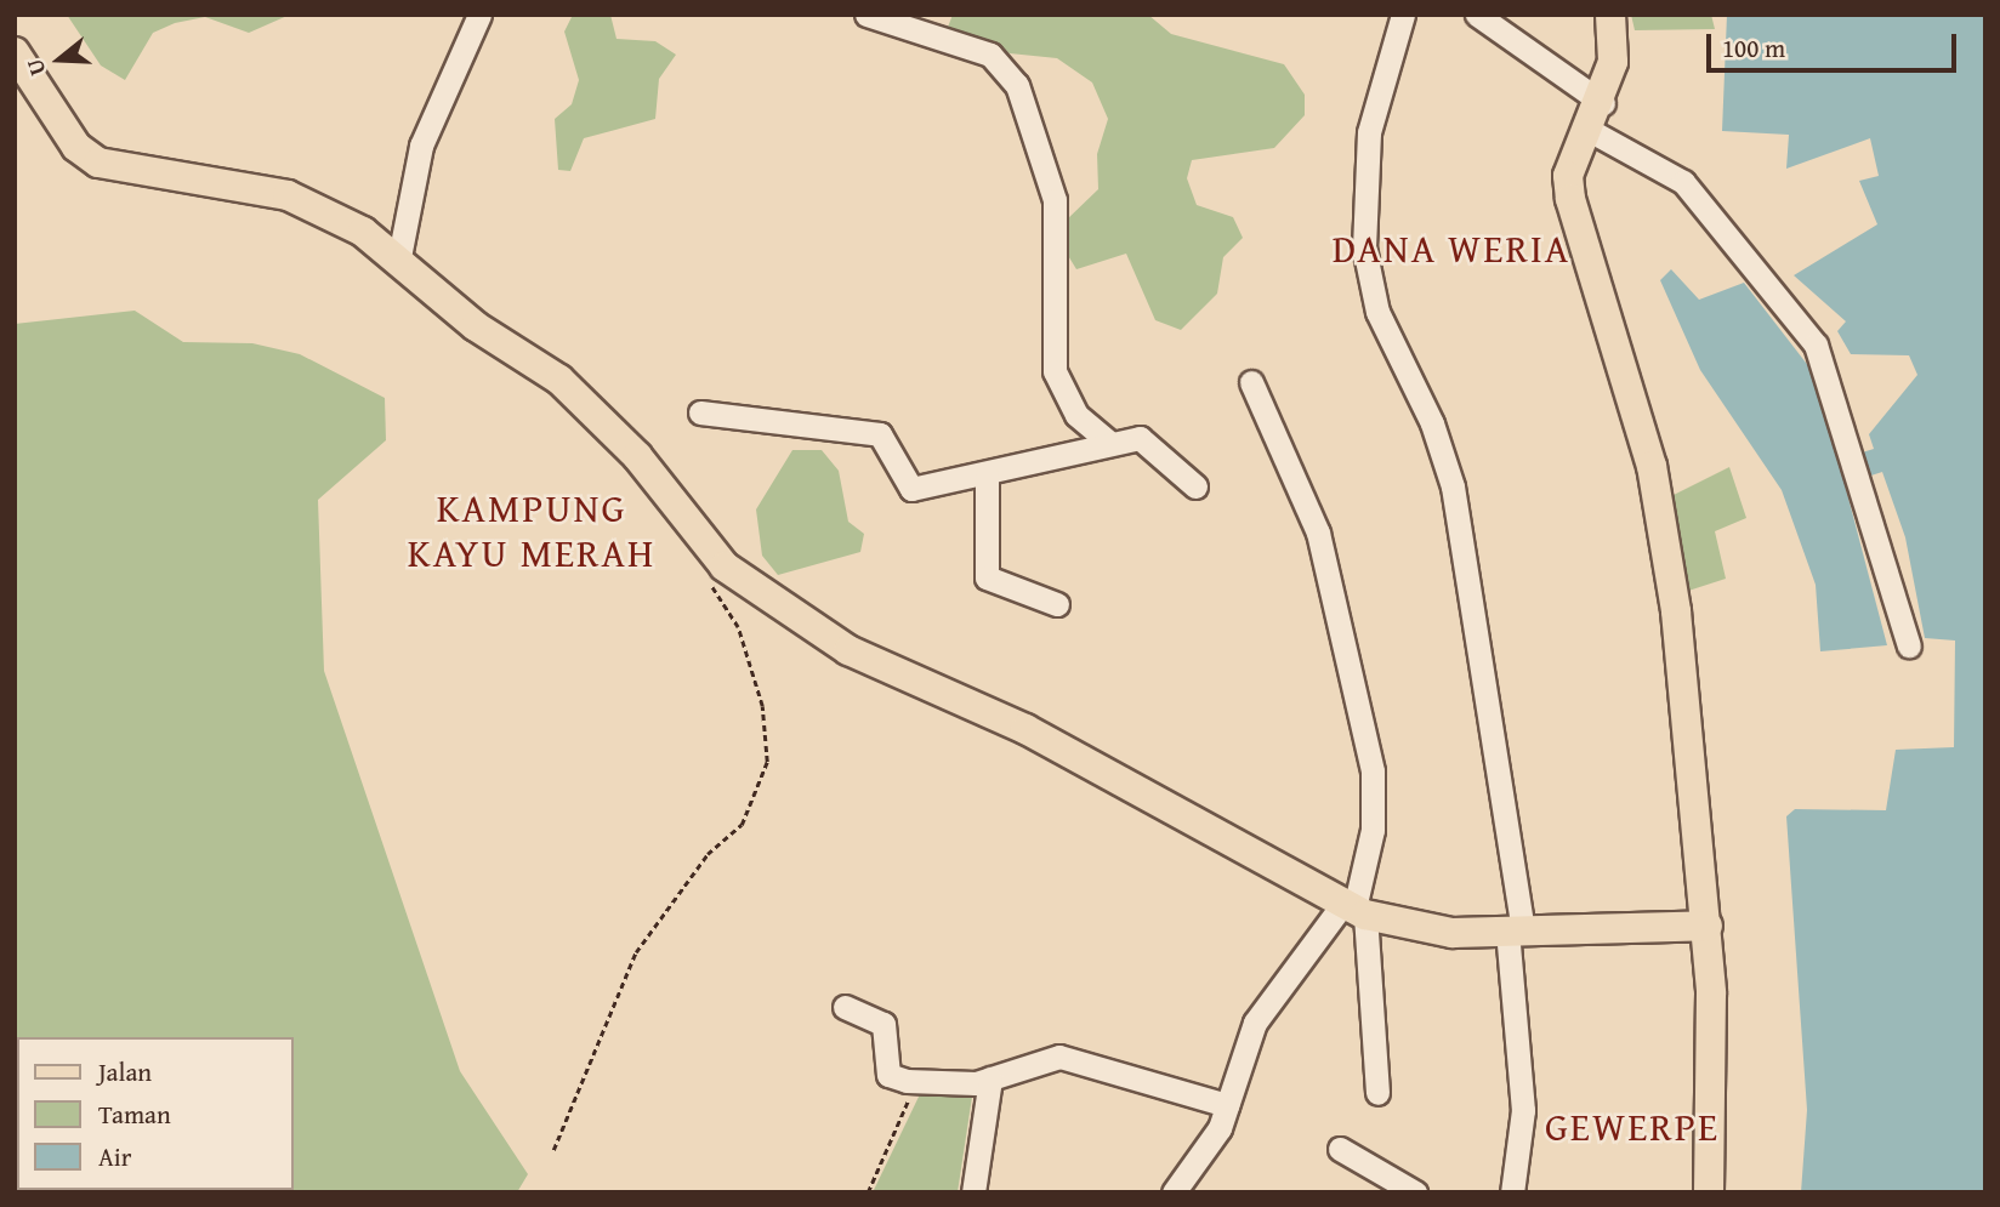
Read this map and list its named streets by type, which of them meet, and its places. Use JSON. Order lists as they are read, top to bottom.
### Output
{
  "districts": ["DANA WERIA", "KAMPUNG KAYU MERAH", "GEWERPE"],
  "legend": ["Jalan", "Taman", "Air"],
  "scale_bar": "100 m",
  "north": "left"
}
